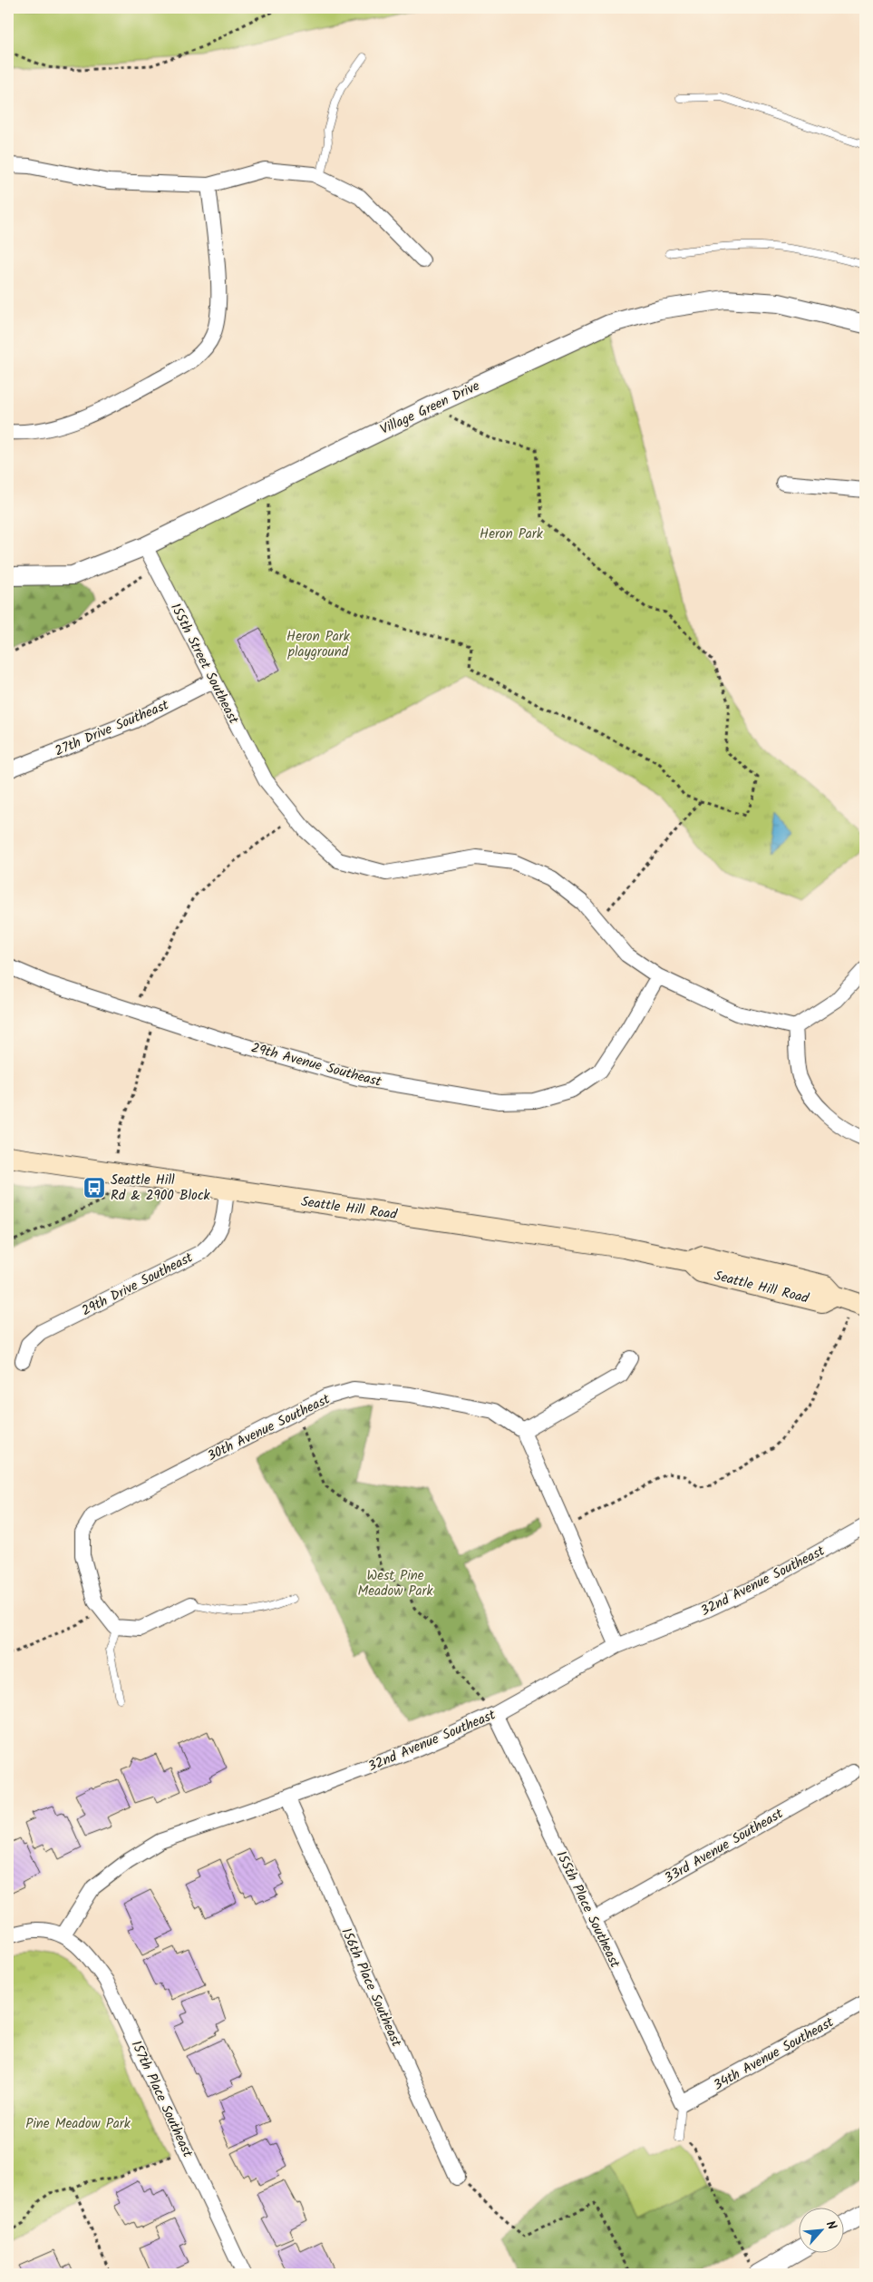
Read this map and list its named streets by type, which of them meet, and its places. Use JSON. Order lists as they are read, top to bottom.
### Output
{
  "streets": {
    "main road": ["Seattle Hill Road"],
    "street": [
      "Village Green Drive",
      "155th Street Southeast",
      "27th Drive Southeast",
      "29th Avenue Southeast",
      "29th Drive Southeast",
      "30th Avenue Southeast",
      "32nd Avenue Southeast",
      "33rd Avenue Southeast",
      "155th Place Southeast",
      "156th Place Southeast",
      "34th Avenue Southeast",
      "157th Place Southeast"
    ]
  },
  "crossings": [
    ["Village Green Drive", "155th Street Southeast"],
    ["155th Street Southeast", "27th Drive Southeast"],
    ["155th Street Southeast", "29th Avenue Southeast"],
    ["Seattle Hill Road", "29th Drive Southeast"],
    ["32nd Avenue Southeast", "155th Place Southeast"],
    ["32nd Avenue Southeast", "156th Place Southeast"],
    ["32nd Avenue Southeast", "157th Place Southeast"],
    ["33rd Avenue Southeast", "155th Place Southeast"],
    ["155th Place Southeast", "34th Avenue Southeast"]
  ],
  "parks": [
    "Heron Park",
    "Heron Park playground",
    "West Pine Meadow Park",
    "Pine Meadow Park"
  ],
  "places": {
    "bus stop": ["Seattle Hill Rd & 2900 Block"]
  },
  "north": "top right"
}
